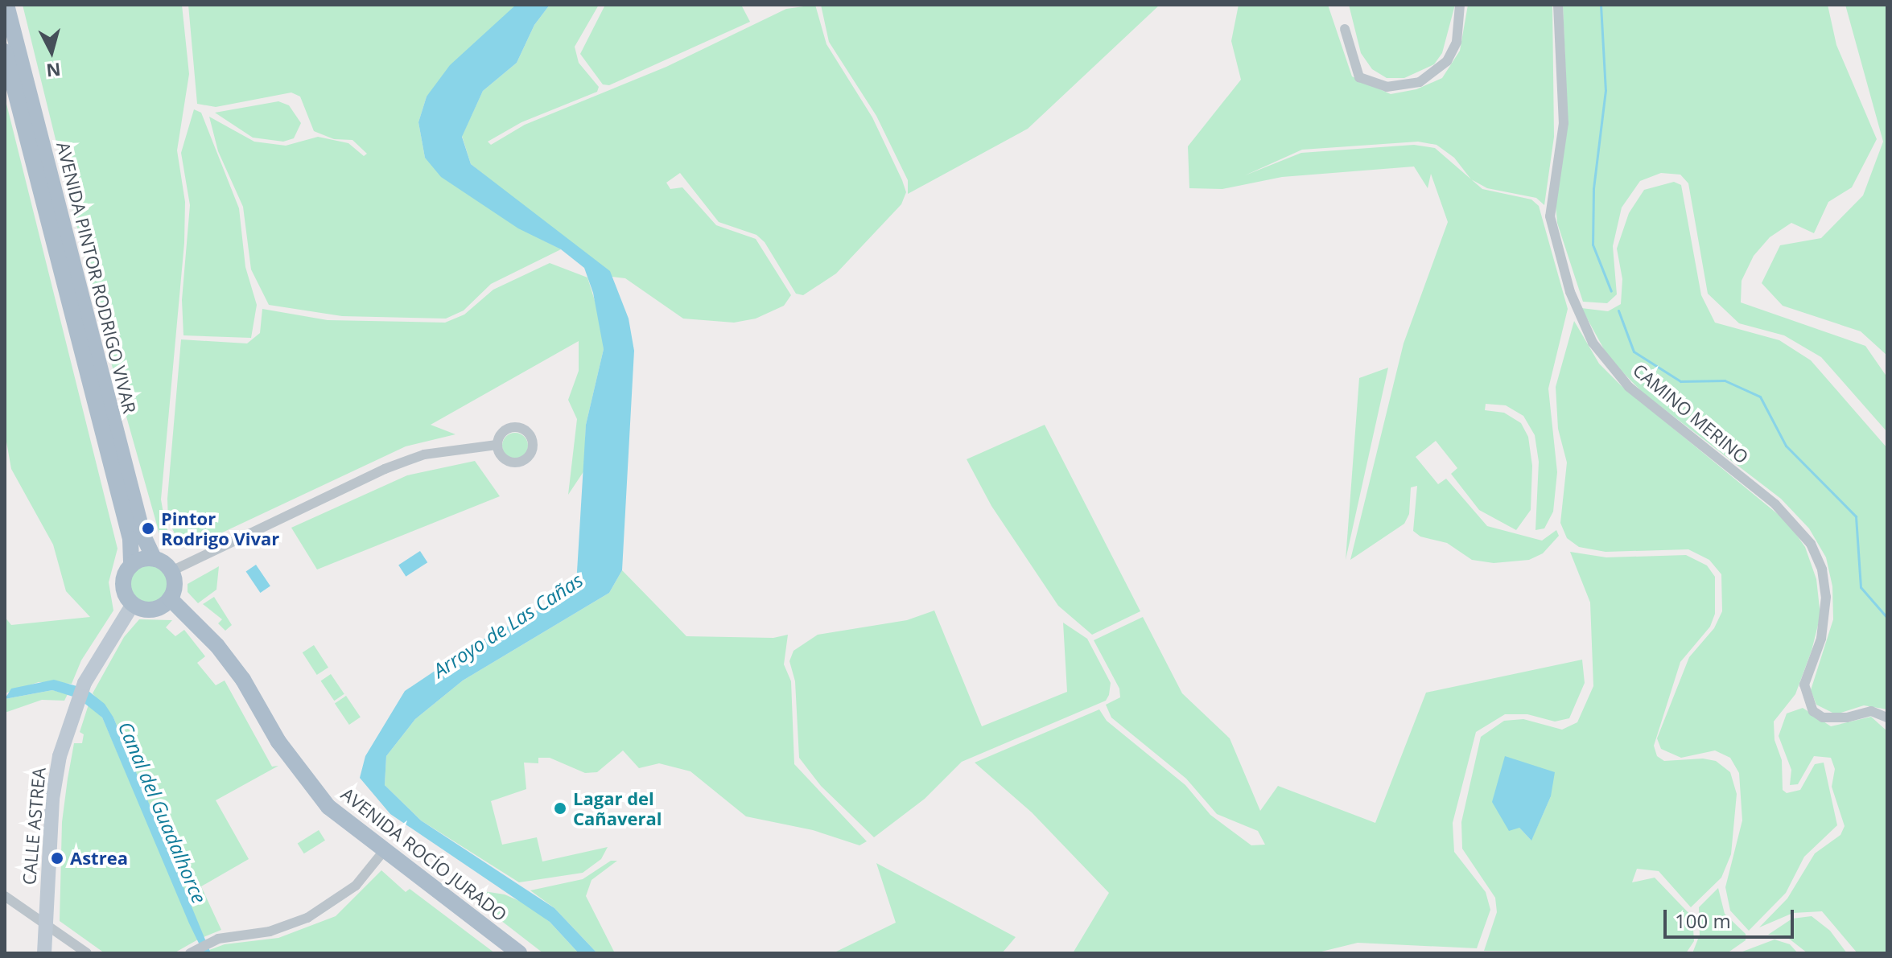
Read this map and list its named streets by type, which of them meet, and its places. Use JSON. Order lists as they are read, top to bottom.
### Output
{
  "streets": {
    "main road": ["AVENIDA PINTOR RODRIGO VIVAR", "AVENIDA ROCÍO JURADO"],
    "street": ["CAMINO MERINO", "CALLE ASTREA"]
  },
  "crossings": [
    ["AVENIDA PINTOR RODRIGO VIVAR", "CALLE ASTREA"],
    ["AVENIDA PINTOR RODRIGO VIVAR", "AVENIDA ROCÍO JURADO"],
    ["CALLE ASTREA", "AVENIDA ROCÍO JURADO"]
  ],
  "water": ["Arroyo de Las Cañas", "Canal del Guadalhorce"],
  "places": ["Pintor Rodrigo Vivar", "Lagar del Cañaveral", "Astrea"],
  "scale_bar": "100 m",
  "north": "bottom"
}
